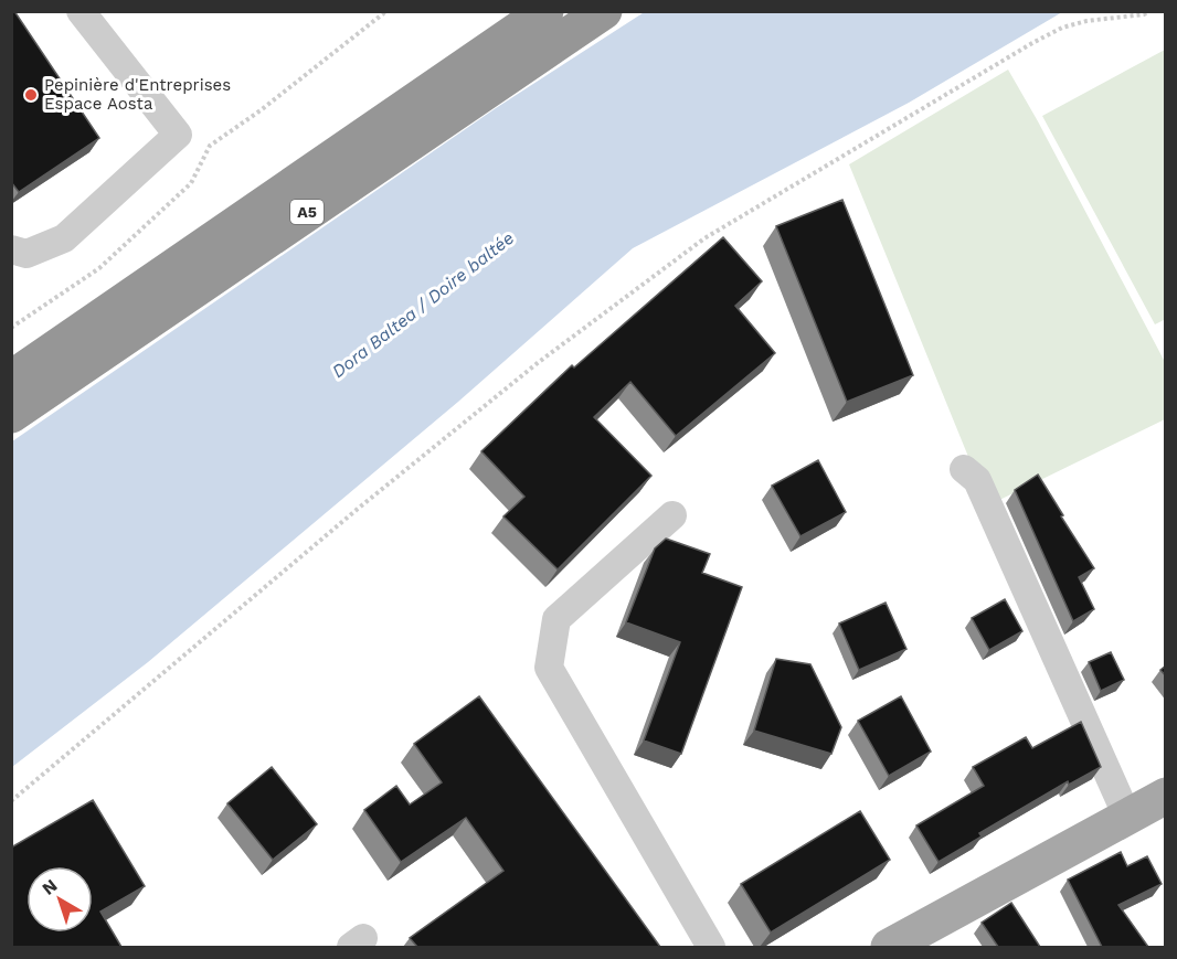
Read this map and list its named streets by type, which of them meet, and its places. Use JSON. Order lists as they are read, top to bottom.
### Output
{
  "streets": {
    "highway": ["A5"]
  },
  "water": ["Dora Baltea / Doire baltée"],
  "places": ["Pepinière d'Entreprises Espace Aosta"],
  "north": "top left"
}
